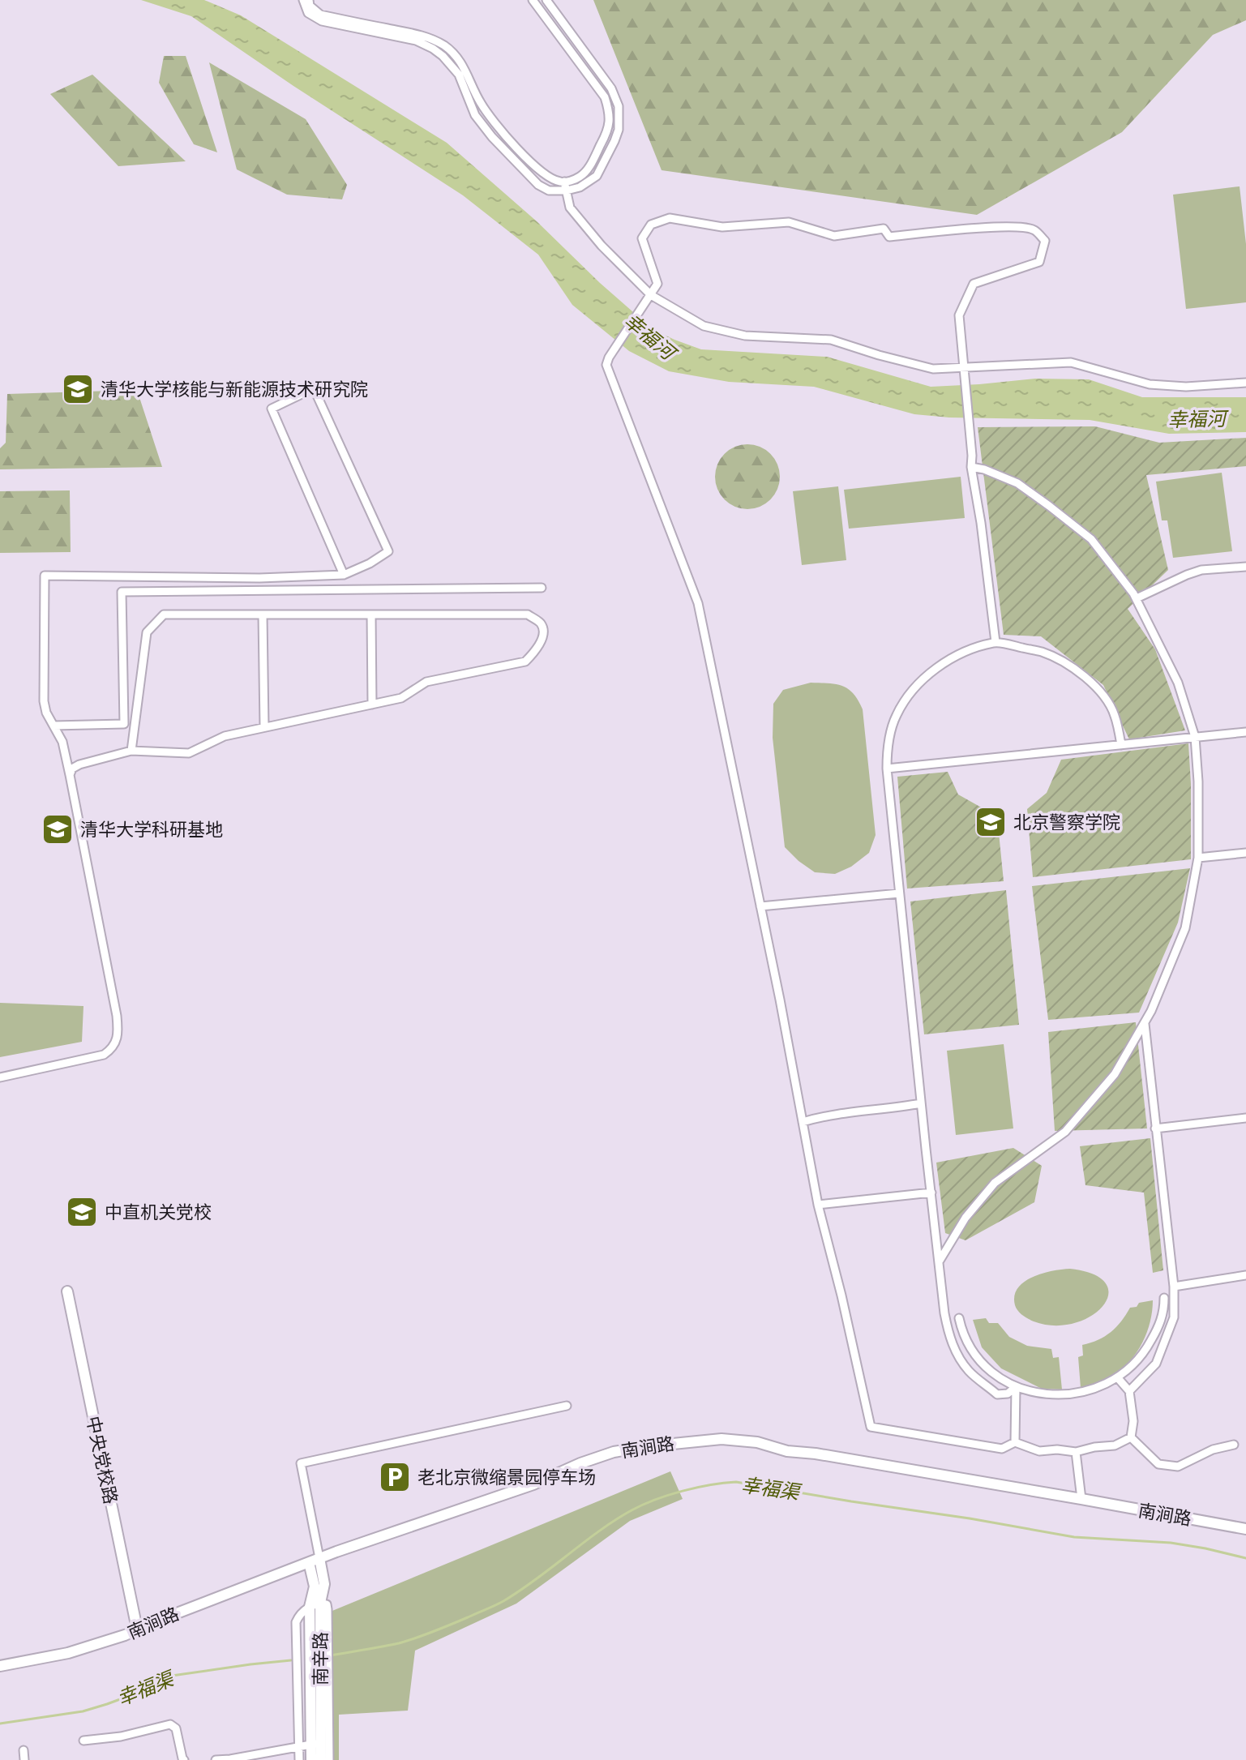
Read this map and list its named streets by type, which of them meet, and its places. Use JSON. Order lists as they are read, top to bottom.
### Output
{
  "streets": {
    "main road": ["南涧路", "中央党校路", "南辛路"]
  },
  "crossings": [
    ["南涧路", "中央党校路"],
    ["南涧路", "南辛路"]
  ],
  "water": ["幸福河", "幸福渠"],
  "places": {
    "school or university": [
      "清华大学核能与新能源技术研究院",
      "北京警察学院",
      "清华大学科研基地",
      "中直机关党校"
    ],
    "parking": ["老北京微缩景园停车场"]
  }
}
